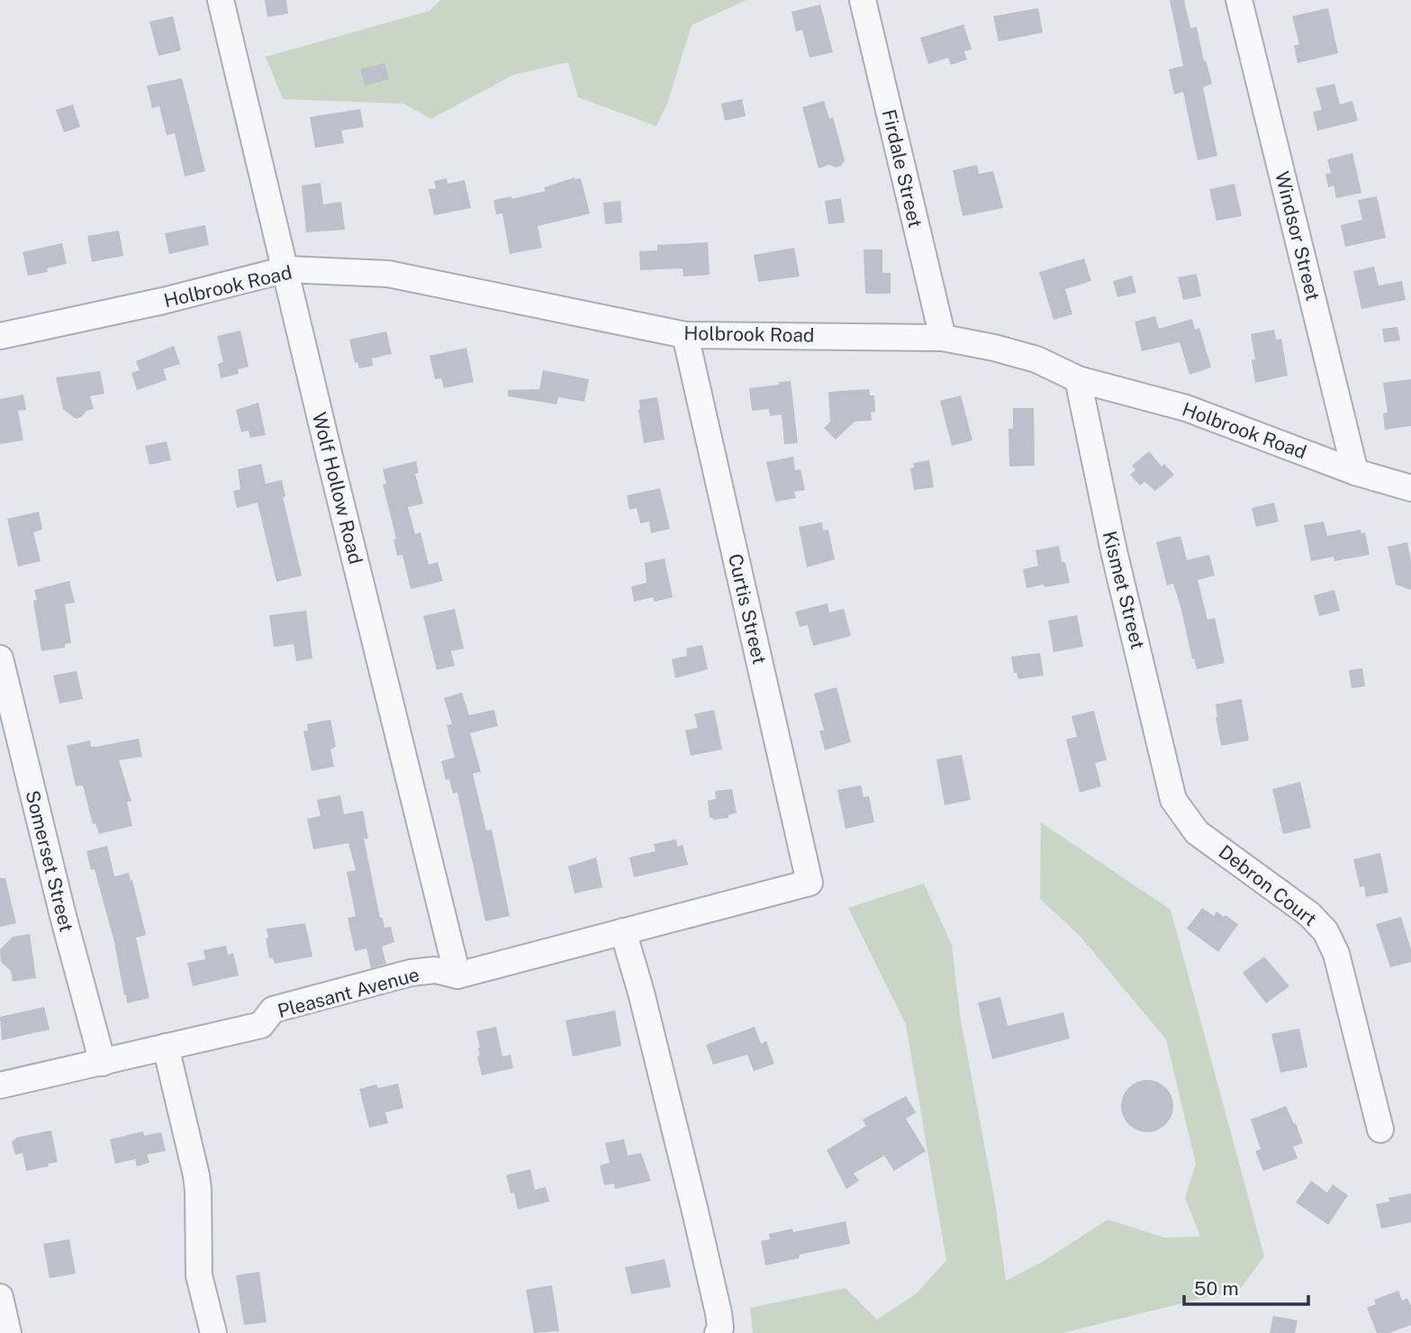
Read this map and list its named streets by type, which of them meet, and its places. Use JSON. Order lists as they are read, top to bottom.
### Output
{
  "streets": {
    "street": [
      "Firdale Street",
      "Windsor Street",
      "Holbrook Road",
      "Wolf Hollow Road",
      "Kismet Street",
      "Curtis Street",
      "Somerset Street",
      "Debron Court",
      "Pleasant Avenue"
    ]
  },
  "crossings": [
    ["Firdale Street", "Holbrook Road"],
    ["Windsor Street", "Holbrook Road"],
    ["Holbrook Road", "Wolf Hollow Road"],
    ["Holbrook Road", "Kismet Street"],
    ["Holbrook Road", "Curtis Street"],
    ["Wolf Hollow Road", "Pleasant Avenue"],
    ["Kismet Street", "Debron Court"],
    ["Curtis Street", "Pleasant Avenue"],
    ["Somerset Street", "Pleasant Avenue"]
  ],
  "scale_bar": "50 m"
}
